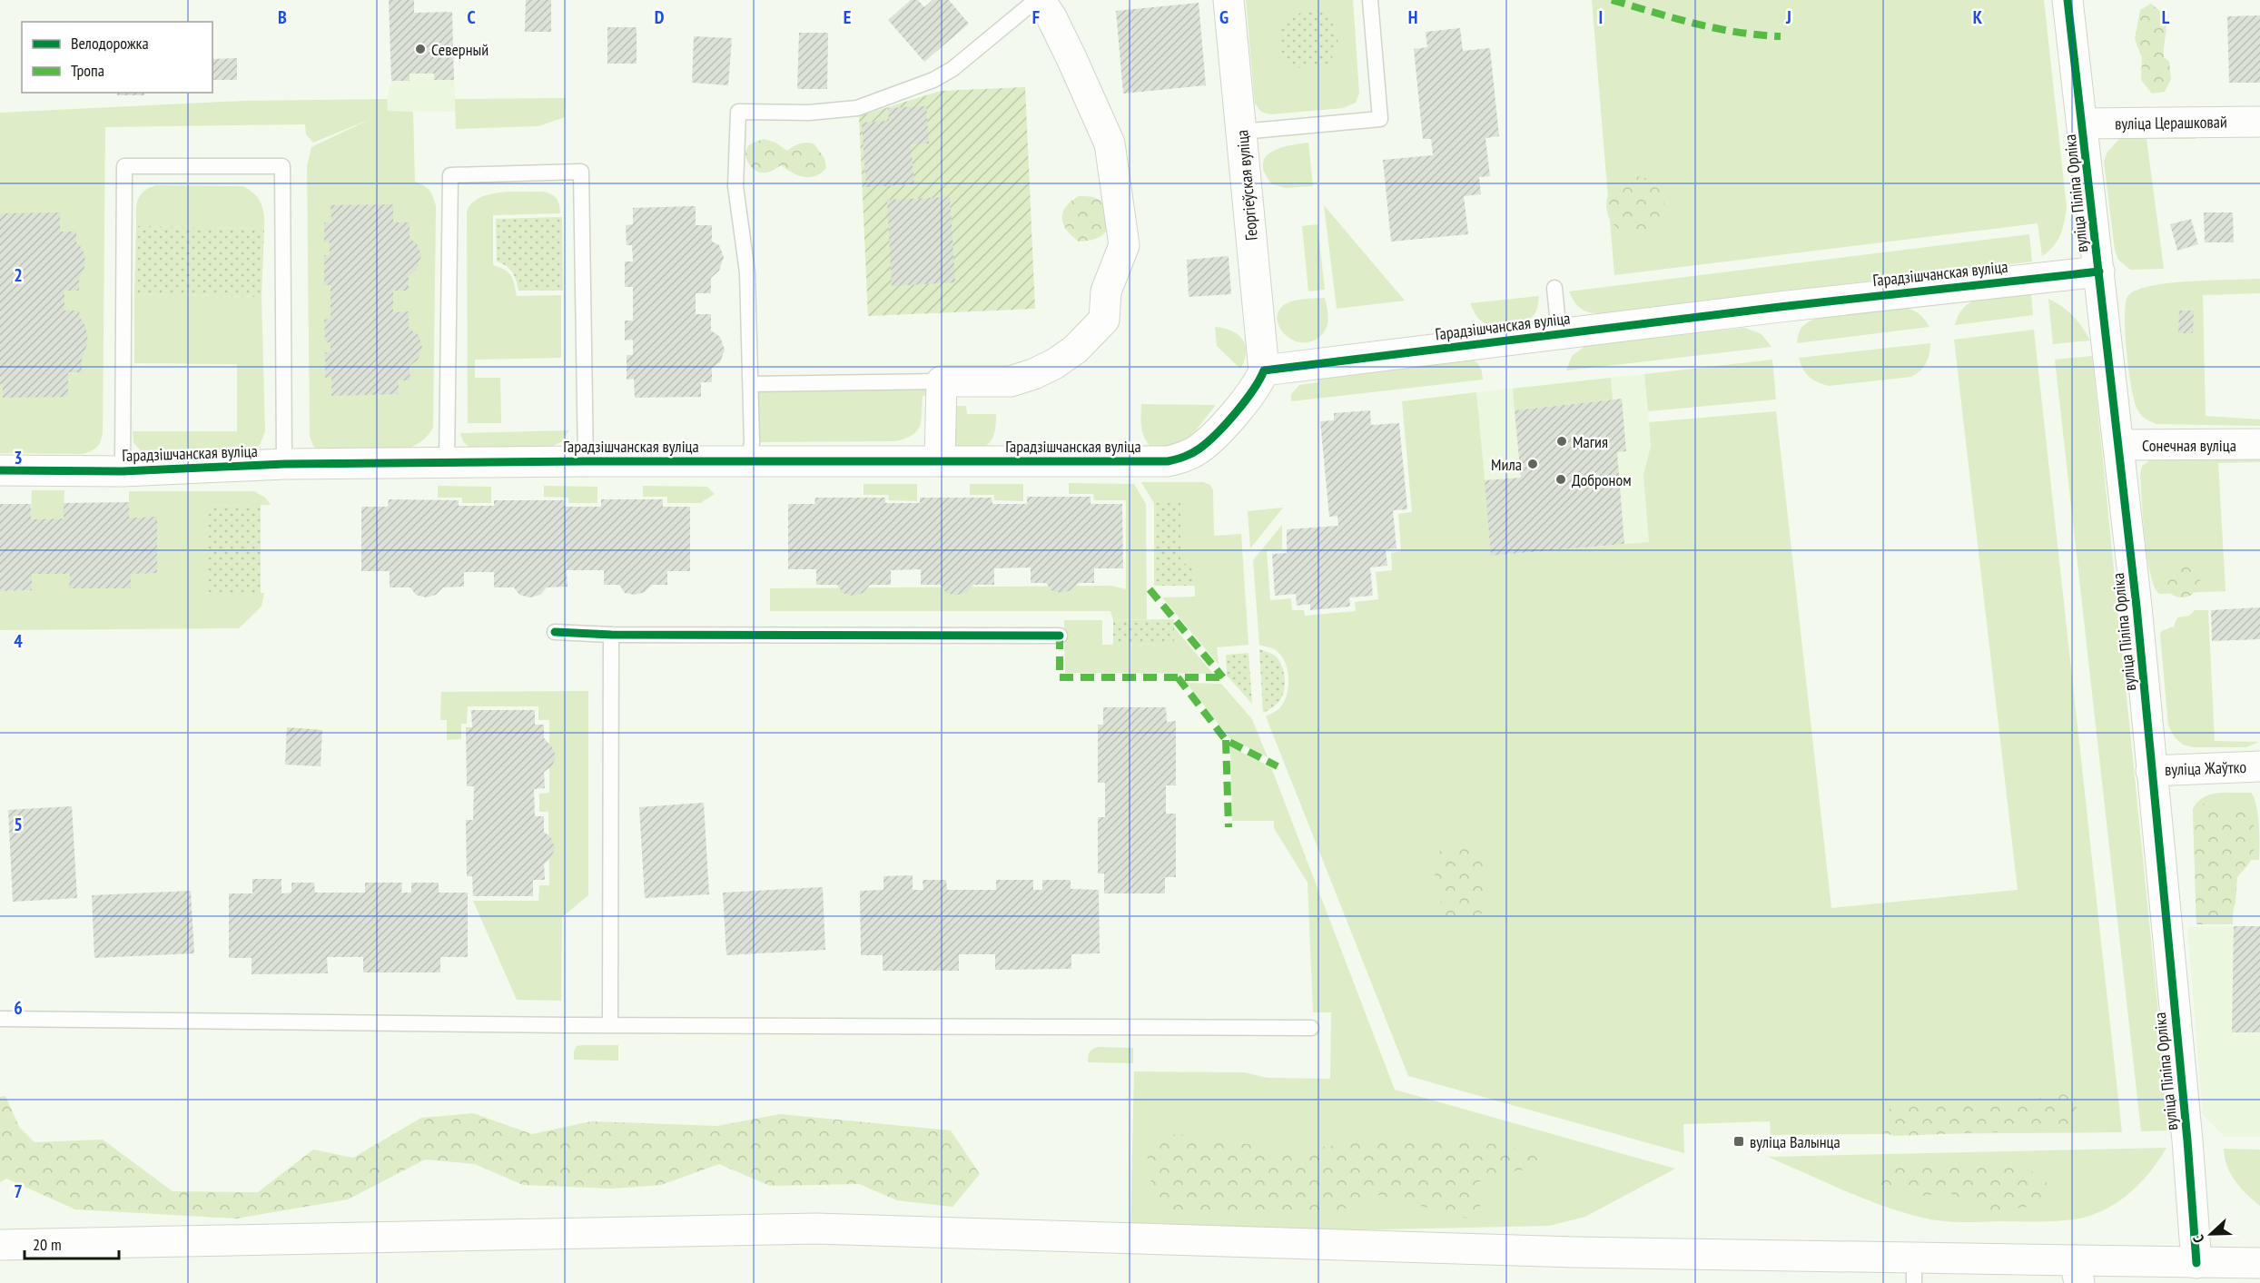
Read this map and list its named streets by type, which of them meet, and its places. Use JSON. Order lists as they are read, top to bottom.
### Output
{
  "streets": {
    "street": [
      "вуліца Церашковай",
      "Георгіеўская вуліца",
      "вуліца Піліпа Орліка",
      "Гарадзішчанская вуліца",
      "Сонечная вуліца",
      "вуліца Жаўтко"
    ]
  },
  "crossings": [
    ["вуліца Церашковай", "вуліца Піліпа Орліка"],
    ["Георгіеўская вуліца", "Гарадзішчанская вуліца"],
    ["вуліца Піліпа Орліка", "Гарадзішчанская вуліца"],
    ["вуліца Піліпа Орліка", "Сонечная вуліца"],
    ["вуліца Піліпа Орліка", "вуліца Жаўтко"]
  ],
  "places": {
    "other": [
      "Северный",
      "Магия",
      "Мила",
      "Доброном"
    ],
    "transit": ["вуліца Валынца"]
  },
  "legend": ["Велодорожка", "Тропа"],
  "scale_bar": "20 m",
  "north": "left",
  "grid": {
    "columns": [
      "B",
      "C",
      "D",
      "E",
      "F",
      "G",
      "H",
      "I",
      "J",
      "K",
      "L"
    ],
    "rows": [
      "2",
      "3",
      "4",
      "5",
      "6",
      "7"
    ]
  }
}
